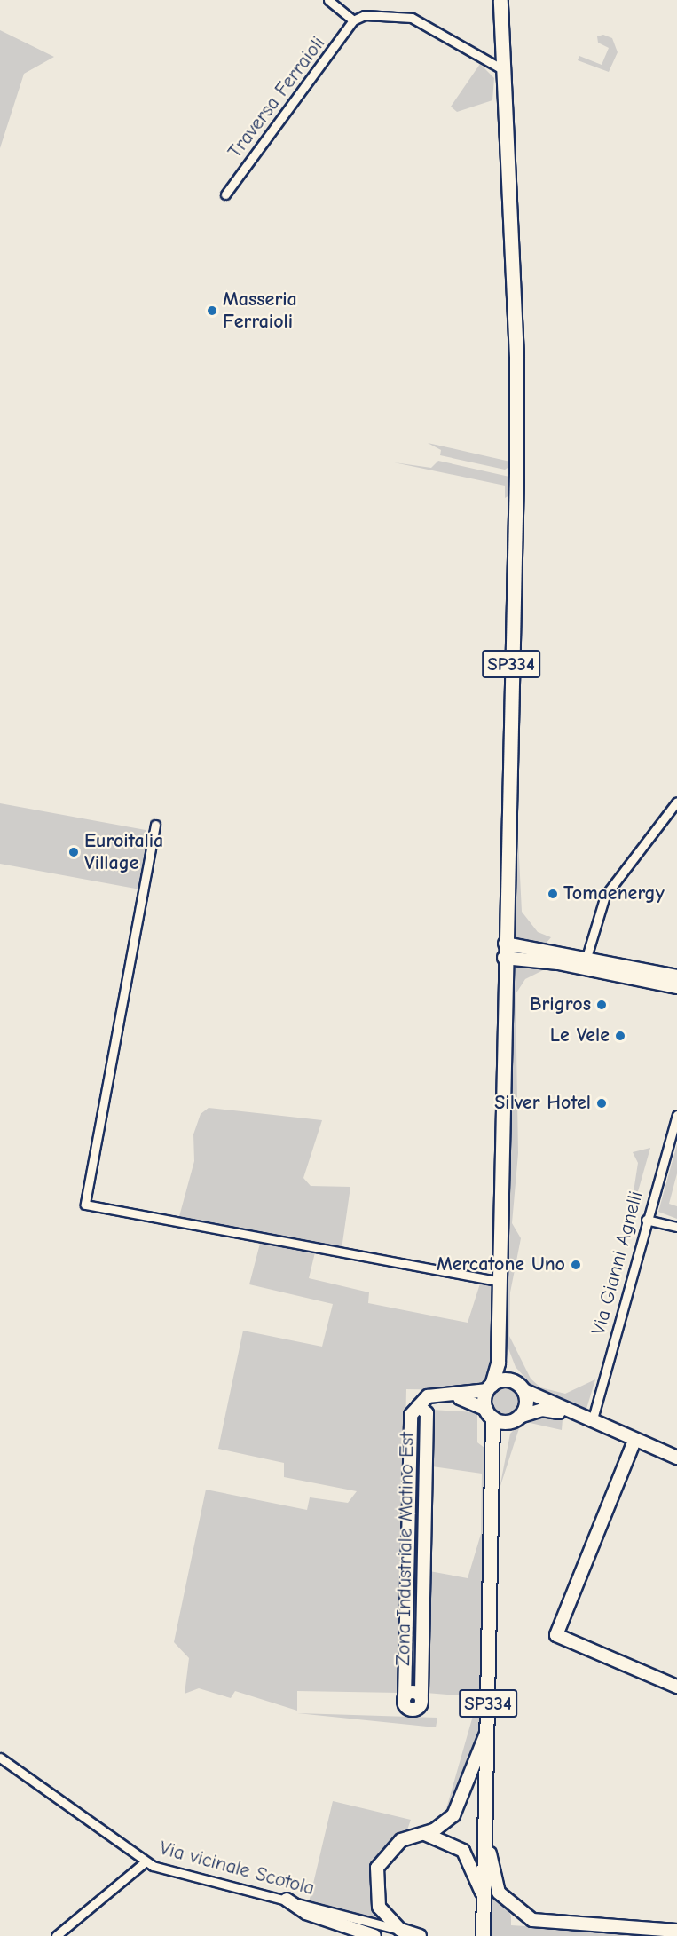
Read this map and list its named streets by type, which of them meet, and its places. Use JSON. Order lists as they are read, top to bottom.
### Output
{
  "streets": {
    "main road": ["SP334"],
    "street": [
      "Traversa Ferraioli",
      "Via Gianni Agnelli",
      "Zona Industriale Matino Est",
      "Via vicinale Scotola"
    ]
  },
  "crossings": [
    ["SP334", "Zona Industriale Matino Est"]
  ],
  "places": [
    "Masseria Ferraioli",
    "Euroitalia Village",
    "Tomaenergy",
    "Brigros",
    "Le Vele",
    "Silver Hotel",
    "Mercatone Uno"
  ]
}
